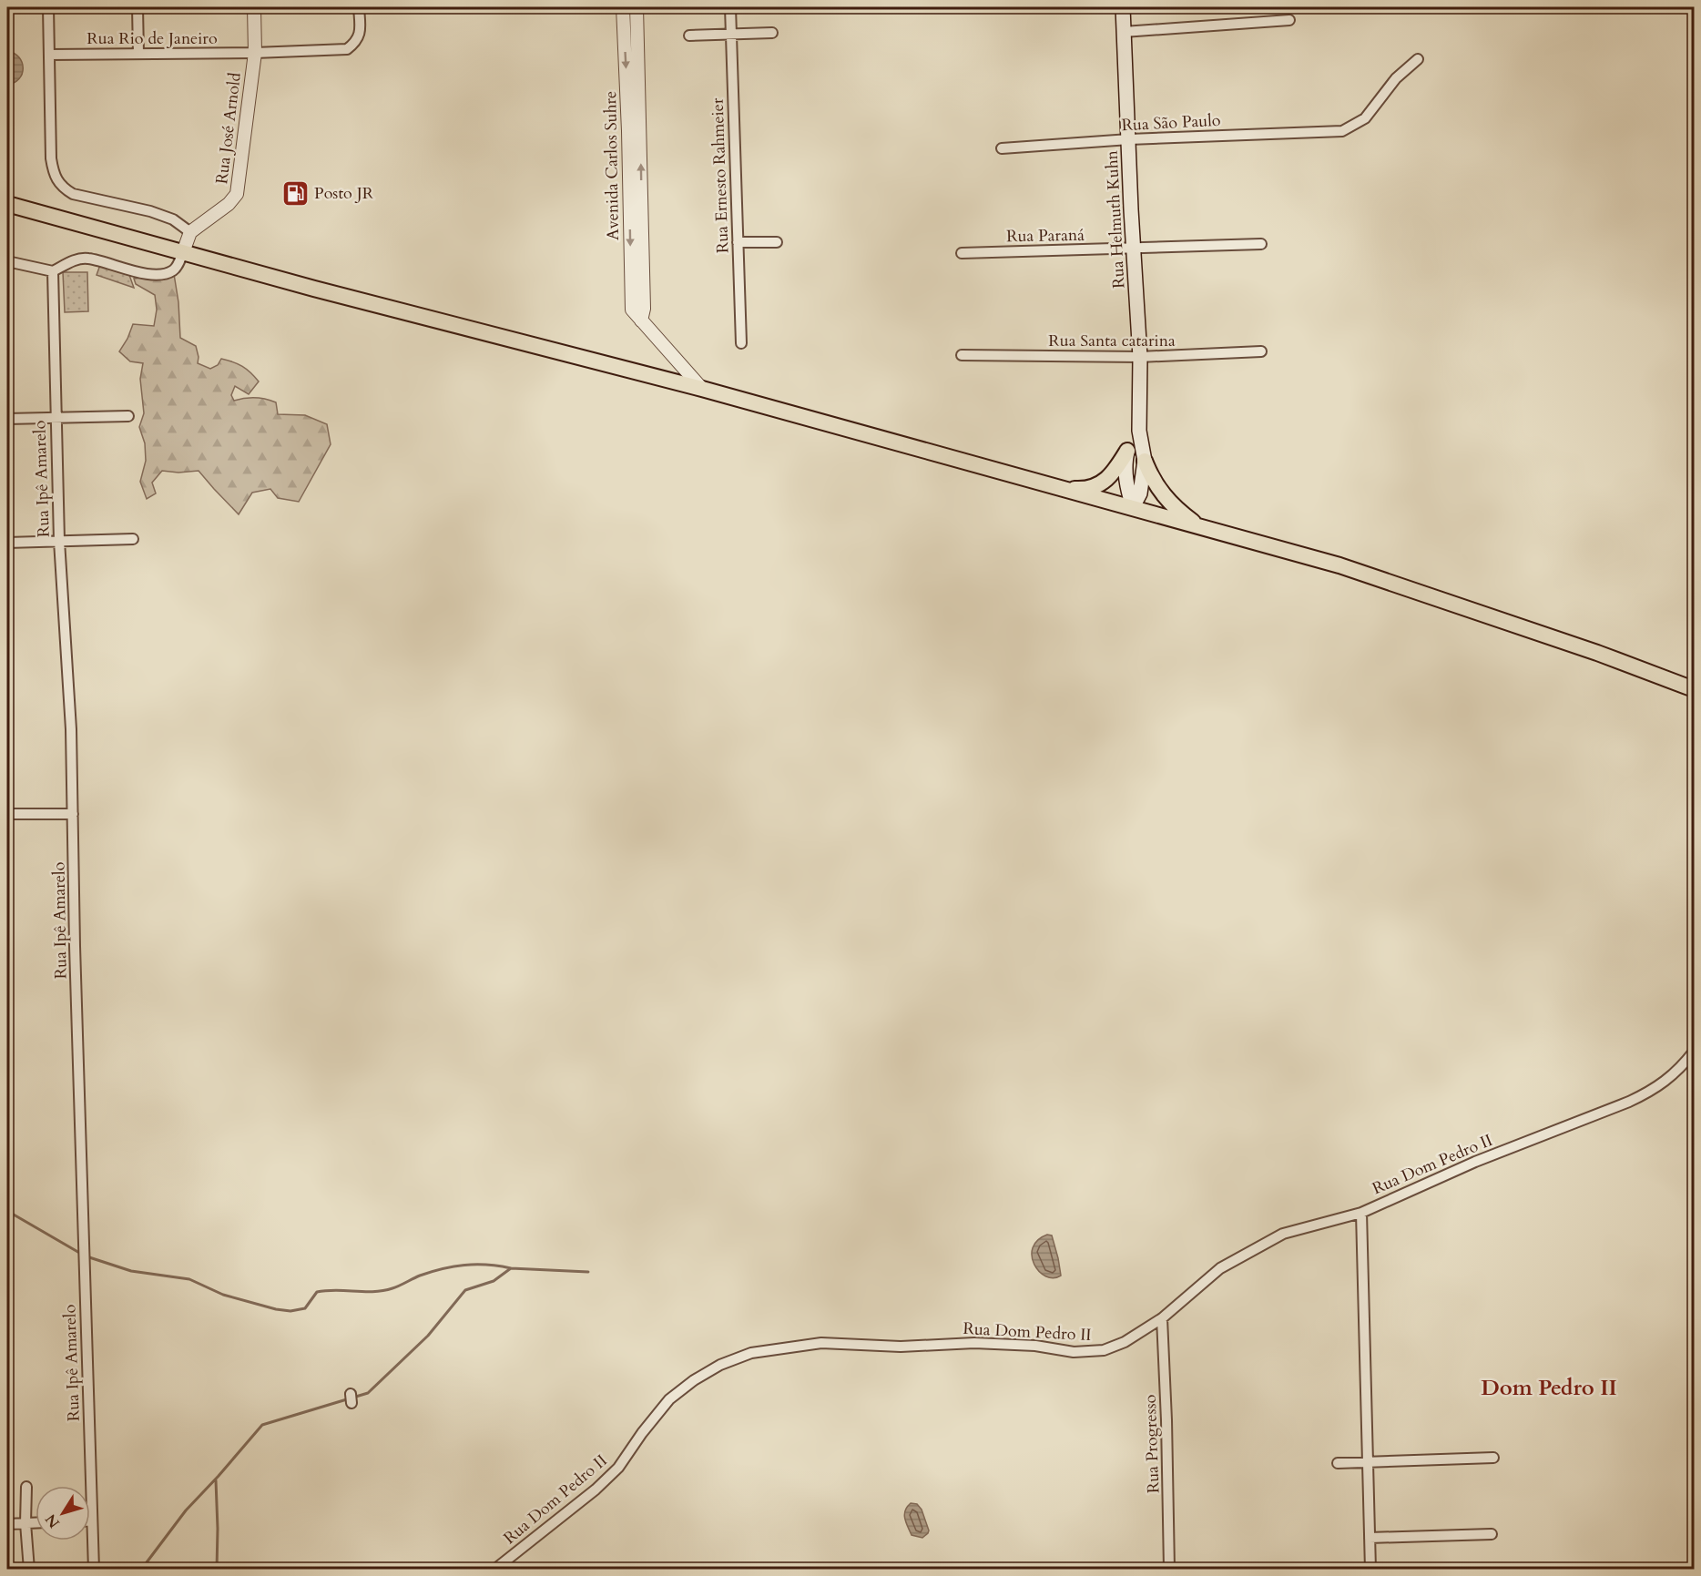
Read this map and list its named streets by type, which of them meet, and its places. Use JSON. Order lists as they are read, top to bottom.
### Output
{
  "streets": {
    "main road": ["Rua Helmuth Kuhn"],
    "street": [
      "Rua Rio de Janeiro",
      "Rua São Paulo",
      "Rua José Arnold",
      "Avenida Carlos Suhre",
      "Rua Ernesto Rahmeier",
      "Rua Paraná",
      "Rua Santa catarina",
      "Rua Ipê Amarelo",
      "Rua Dom Pedro II",
      "Rua Progresso"
    ]
  },
  "crossings": [
    ["Rua Rio de Janeiro", "Rua José Arnold"],
    ["Rua São Paulo", "Rua Helmuth Kuhn"],
    ["Rua Helmuth Kuhn", "Rua Paraná"],
    ["Rua Helmuth Kuhn", "Rua Santa catarina"],
    ["Rua Dom Pedro II", "Rua Progresso"]
  ],
  "districts": ["Dom Pedro II"],
  "places": {
    "fuel station": ["Posto JR"]
  },
  "north": "bottom left"
}
